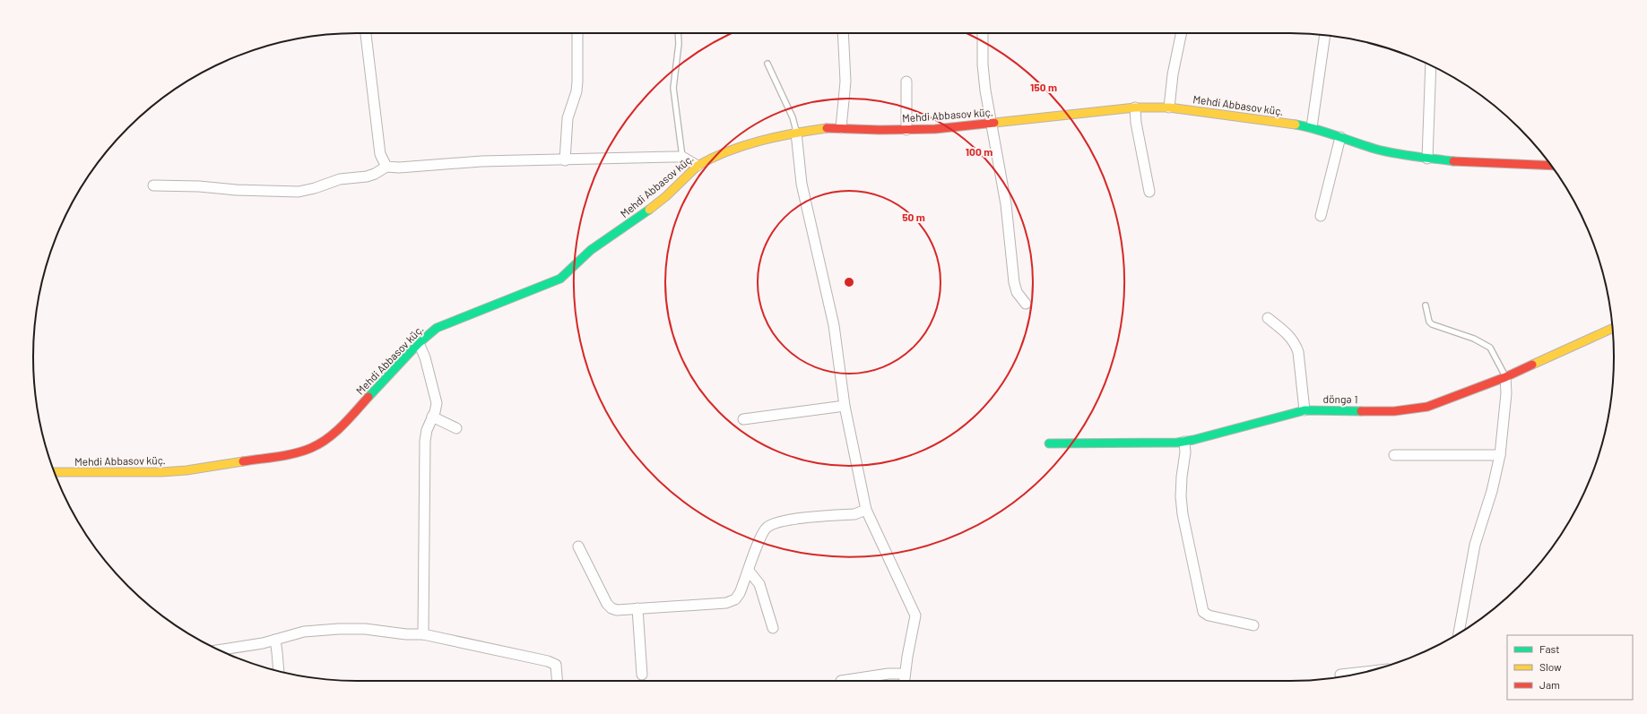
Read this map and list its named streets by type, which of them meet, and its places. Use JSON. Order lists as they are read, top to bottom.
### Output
{
  "streets": {
    "street": ["Mehdi Abbasov küç.", "döngə 1"]
  },
  "legend": ["Fast", "Slow", "Jam"],
  "rings": ["150 m", "100 m", "50 m"]
}
